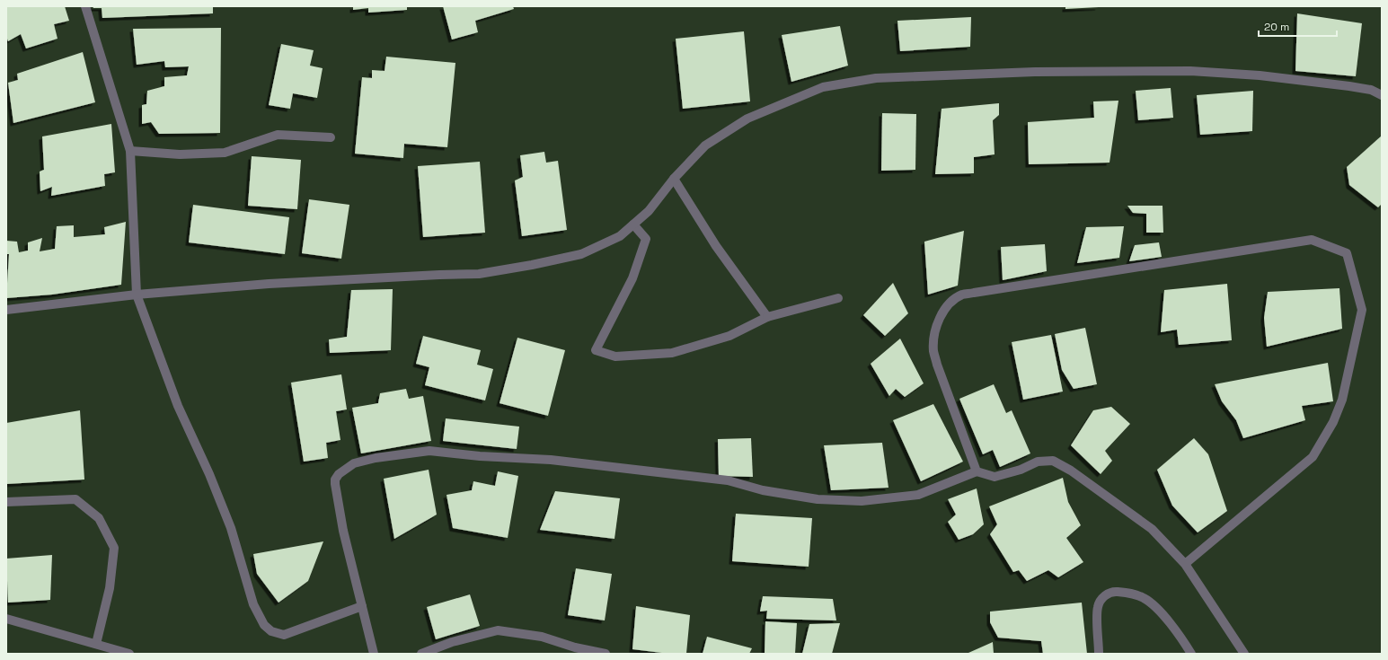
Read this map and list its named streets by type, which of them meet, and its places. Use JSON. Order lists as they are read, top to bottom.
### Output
{
  "scale_bar": "20 m"
}
